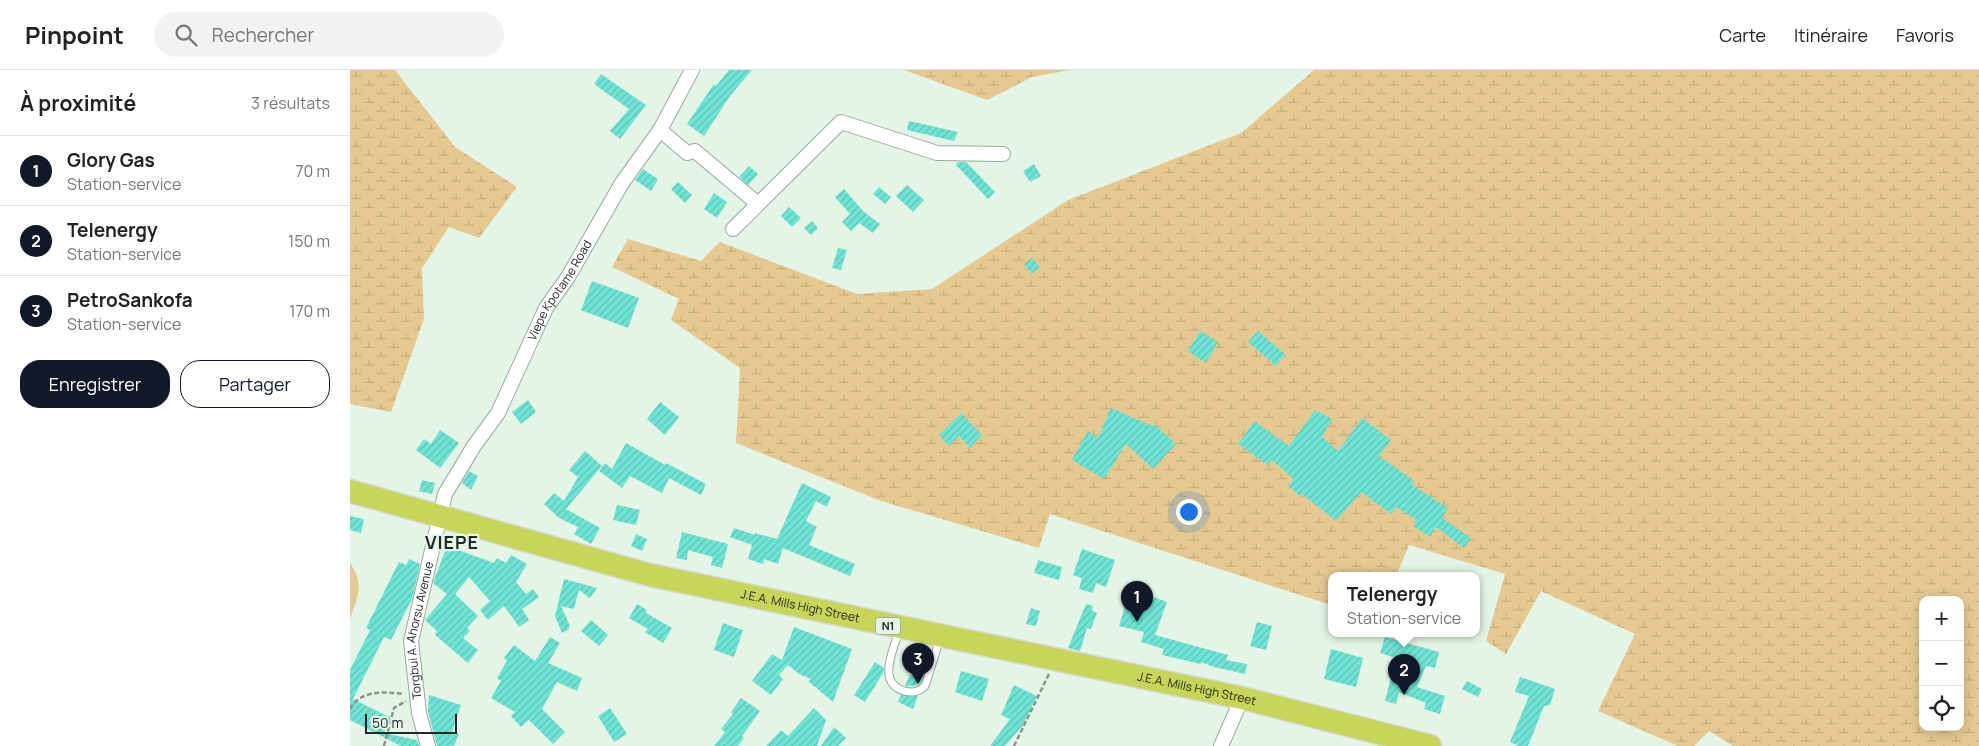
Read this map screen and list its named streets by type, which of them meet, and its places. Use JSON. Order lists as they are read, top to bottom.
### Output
{
  "streets": {
    "highway": ["J.E.A. Mills High Street", "N1"],
    "street": ["Viepe Kpotame Road", "Torgbui A. Ahorsu Avenue"]
  },
  "crossings": [
    ["Viepe Kpotame Road", "J.E.A. Mills High Street"],
    ["Viepe Kpotame Road", "Torgbui A. Ahorsu Avenue"],
    ["J.E.A. Mills High Street", "Torgbui A. Ahorsu Avenue"]
  ],
  "districts": ["VIEPE"],
  "scale_bar": "50 m",
  "page": {
    "header": "Pinpoint",
    "search": "Rechercher",
    "nav": ["Carte", "Itinéraire", "Favoris"],
    "heading": ["À proximité", "3 résultats"],
    "list": [
      {
        "mark": "1",
        "name": "Glory Gas",
        "note": "Station-service",
        "value": "70 m"
      },
      {
        "mark": "2",
        "name": "Telenergy",
        "note": "Station-service",
        "value": "150 m"
      },
      {
        "mark": "3",
        "name": "PetroSankofa",
        "note": "Station-service",
        "value": "170 m"
      }
    ],
    "buttons": ["Enregistrer", "Partager"],
    "popup": ["Telenergy", "Station-service"],
    "pins": ["1", "3", "2"],
    "map_buttons": ["+", "−"],
    "scale": "50 m"
  }
}
